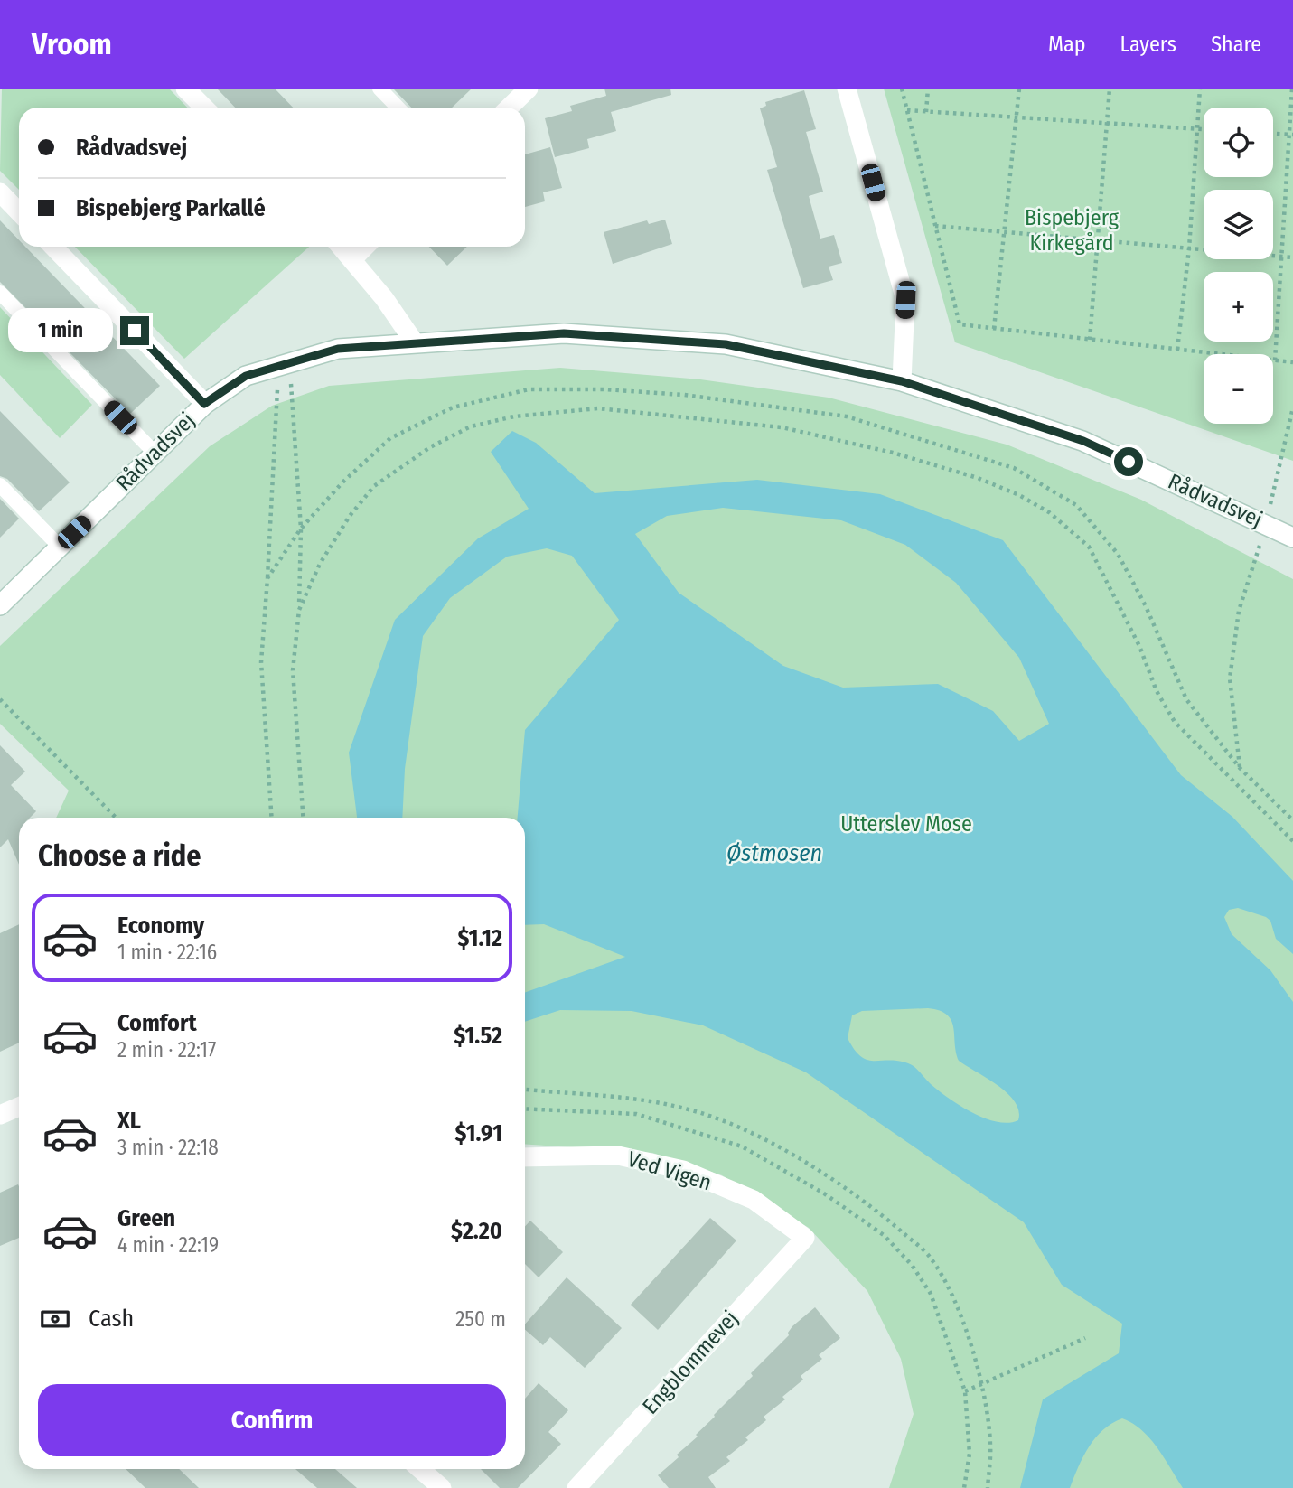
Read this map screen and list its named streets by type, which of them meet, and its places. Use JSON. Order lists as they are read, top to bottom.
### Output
{
  "streets": {
    "street": ["Rådvadsvej", "Ved Vigen", "Engblommevej"]
  },
  "crossings": [
    ["Ved Vigen", "Engblommevej"]
  ],
  "water": ["Østmosen"],
  "parks": ["Bispebjerg Kirkegård", "Utterslev Mose"],
  "page": {
    "header": "Vroom",
    "nav": ["Map", "Layers", "Share"],
    "map_buttons": ["+", "−"],
    "banner": ["Rådvadsvej", "Bispebjerg Parkallé"],
    "bubble": "1 min",
    "heading": "Choose a ride",
    "list": [
      {
        "name": "Economy",
        "note": "1 min · 22:16",
        "value": "$1.12"
      },
      {
        "name": "Comfort",
        "note": "2 min · 22:17",
        "value": "$1.52"
      },
      {
        "name": "XL",
        "note": "3 min · 22:18",
        "value": "$1.91"
      },
      {
        "name": "Green",
        "note": "4 min · 22:19",
        "value": "$2.20"
      }
    ],
    "pay": ["Cash", "250 m"],
    "buttons": "Confirm"
  }
}
